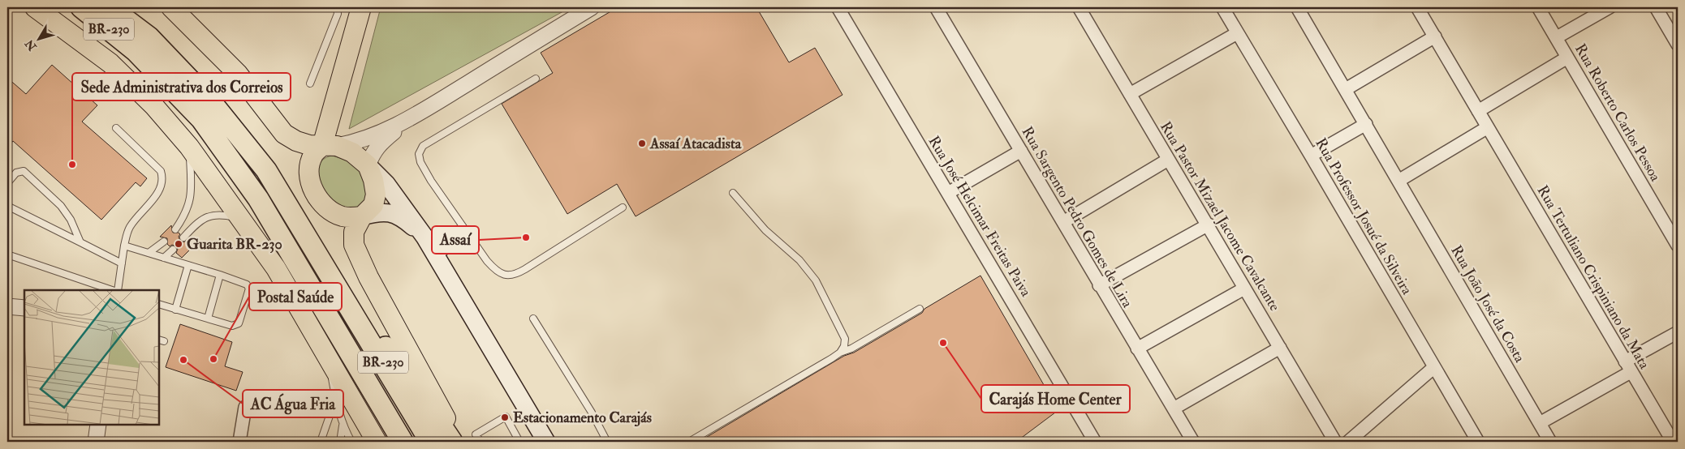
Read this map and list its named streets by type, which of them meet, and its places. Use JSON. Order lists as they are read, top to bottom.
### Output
{
  "streets": {
    "highway": ["BR-230"],
    "street": [
      "Rua Roberto Carlos Pessoa",
      "Rua José Helcimar Freitas Paiva",
      "Rua Pastor Mizael Jacome Cavalcante",
      "Rua Professor Josué da Silveira",
      "Rua Sargento Pedro Gomes de Lira",
      "Rua Tertuliano Crispiniano da Mata",
      "Rua João José da Costa"
    ]
  },
  "places": [
    "Assaí Atacadista",
    "Sede Administrativa dos Correios",
    "Assaí",
    "Guarita BR-230",
    "Carajás Home Center",
    "Postal Saúde",
    "AC Água Fria",
    "Estacionamento Carajás"
  ],
  "north": "bottom left"
}
